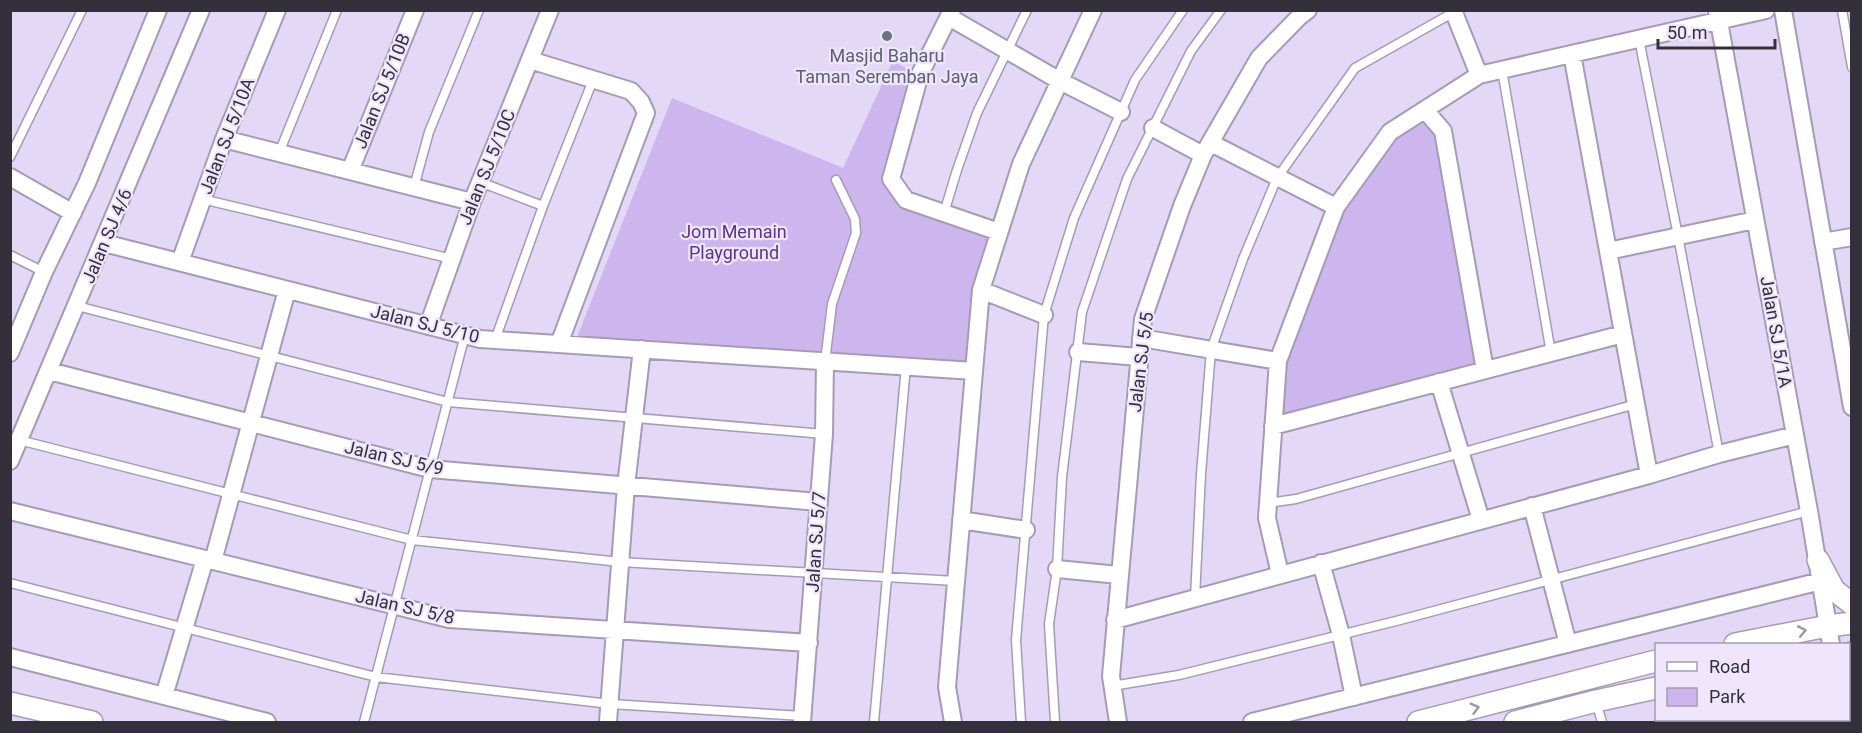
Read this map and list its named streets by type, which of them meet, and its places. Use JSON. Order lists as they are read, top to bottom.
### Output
{
  "streets": {
    "street": [
      "Jalan SJ 5/10B",
      "Jalan SJ 5/10A",
      "Jalan SJ 5/10C",
      "Jalan SJ 4/6",
      "Jalan SJ 5/10",
      "Jalan SJ 5/1A",
      "Jalan SJ 5/5",
      "Jalan SJ 5/9",
      "Jalan SJ 5/7",
      "Jalan SJ 5/8"
    ]
  },
  "crossings": [
    ["Jalan SJ 5/10A", "Jalan SJ 5/10"],
    ["Jalan SJ 5/10C", "Jalan SJ 5/10"],
    ["Jalan SJ 4/6", "Jalan SJ 5/10"],
    ["Jalan SJ 4/6", "Jalan SJ 5/9"],
    ["Jalan SJ 5/10", "Jalan SJ 5/7"],
    ["Jalan SJ 5/9", "Jalan SJ 5/7"],
    ["Jalan SJ 5/7", "Jalan SJ 5/8"]
  ],
  "parks": ["Jom Memain Playground"],
  "places": ["Masjid Baharu Taman Seremban Jaya"],
  "legend": ["Road", "Park"],
  "scale_bar": "50 m"
}
